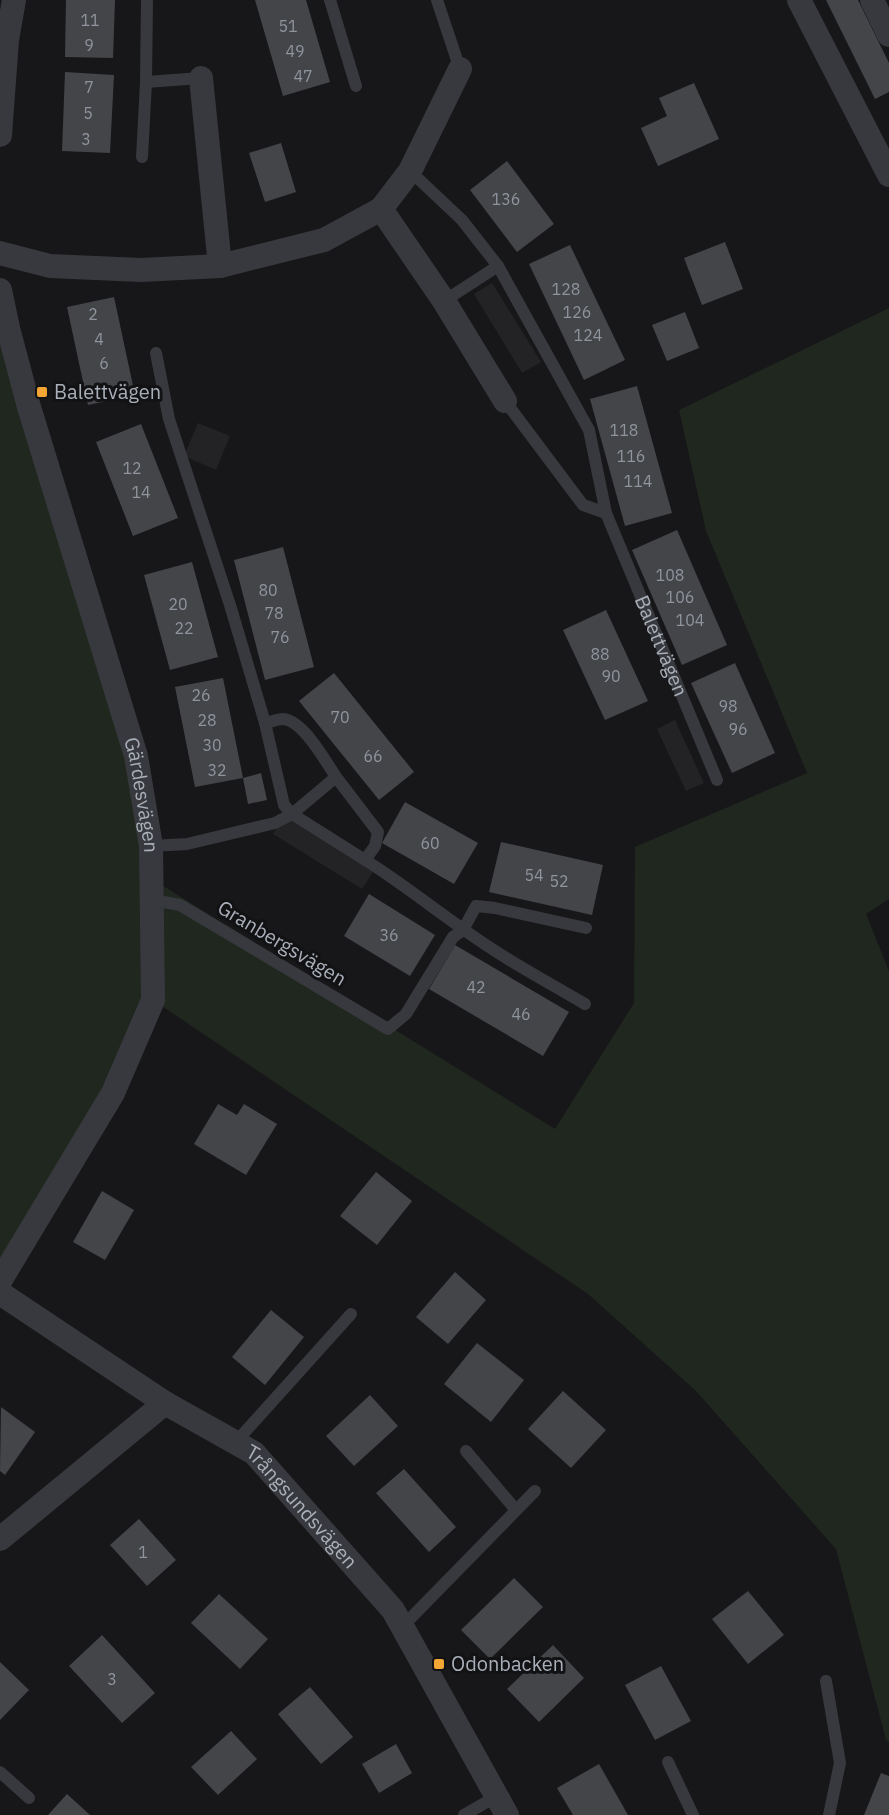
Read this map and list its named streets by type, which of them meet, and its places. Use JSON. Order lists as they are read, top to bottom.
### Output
{
  "streets": {
    "street": ["Gärdesvägen", "Trångsundsvägen"],
    "lane": ["Balettvägen", "Granbergsvägen"]
  },
  "crossings": [
    ["Gärdesvägen", "Granbergsvägen"]
  ],
  "places": {
    "transit": ["Balettvägen", "Odonbacken"]
  },
  "house_numbers": [
    "11",
    "51",
    "9",
    "49",
    "47",
    "7",
    "5",
    "3",
    "136",
    "128",
    "126",
    "2",
    "124",
    "4",
    "6",
    "118",
    "116",
    "12",
    "114",
    "14",
    "108",
    "80",
    "106",
    "20",
    "78",
    "104",
    "22",
    "76",
    "88",
    "90",
    "26",
    "98",
    "70",
    "28",
    "96",
    "30",
    "66",
    "32",
    "60",
    "54",
    "52",
    "36",
    "42",
    "46",
    "1",
    "3"
  ]
}
